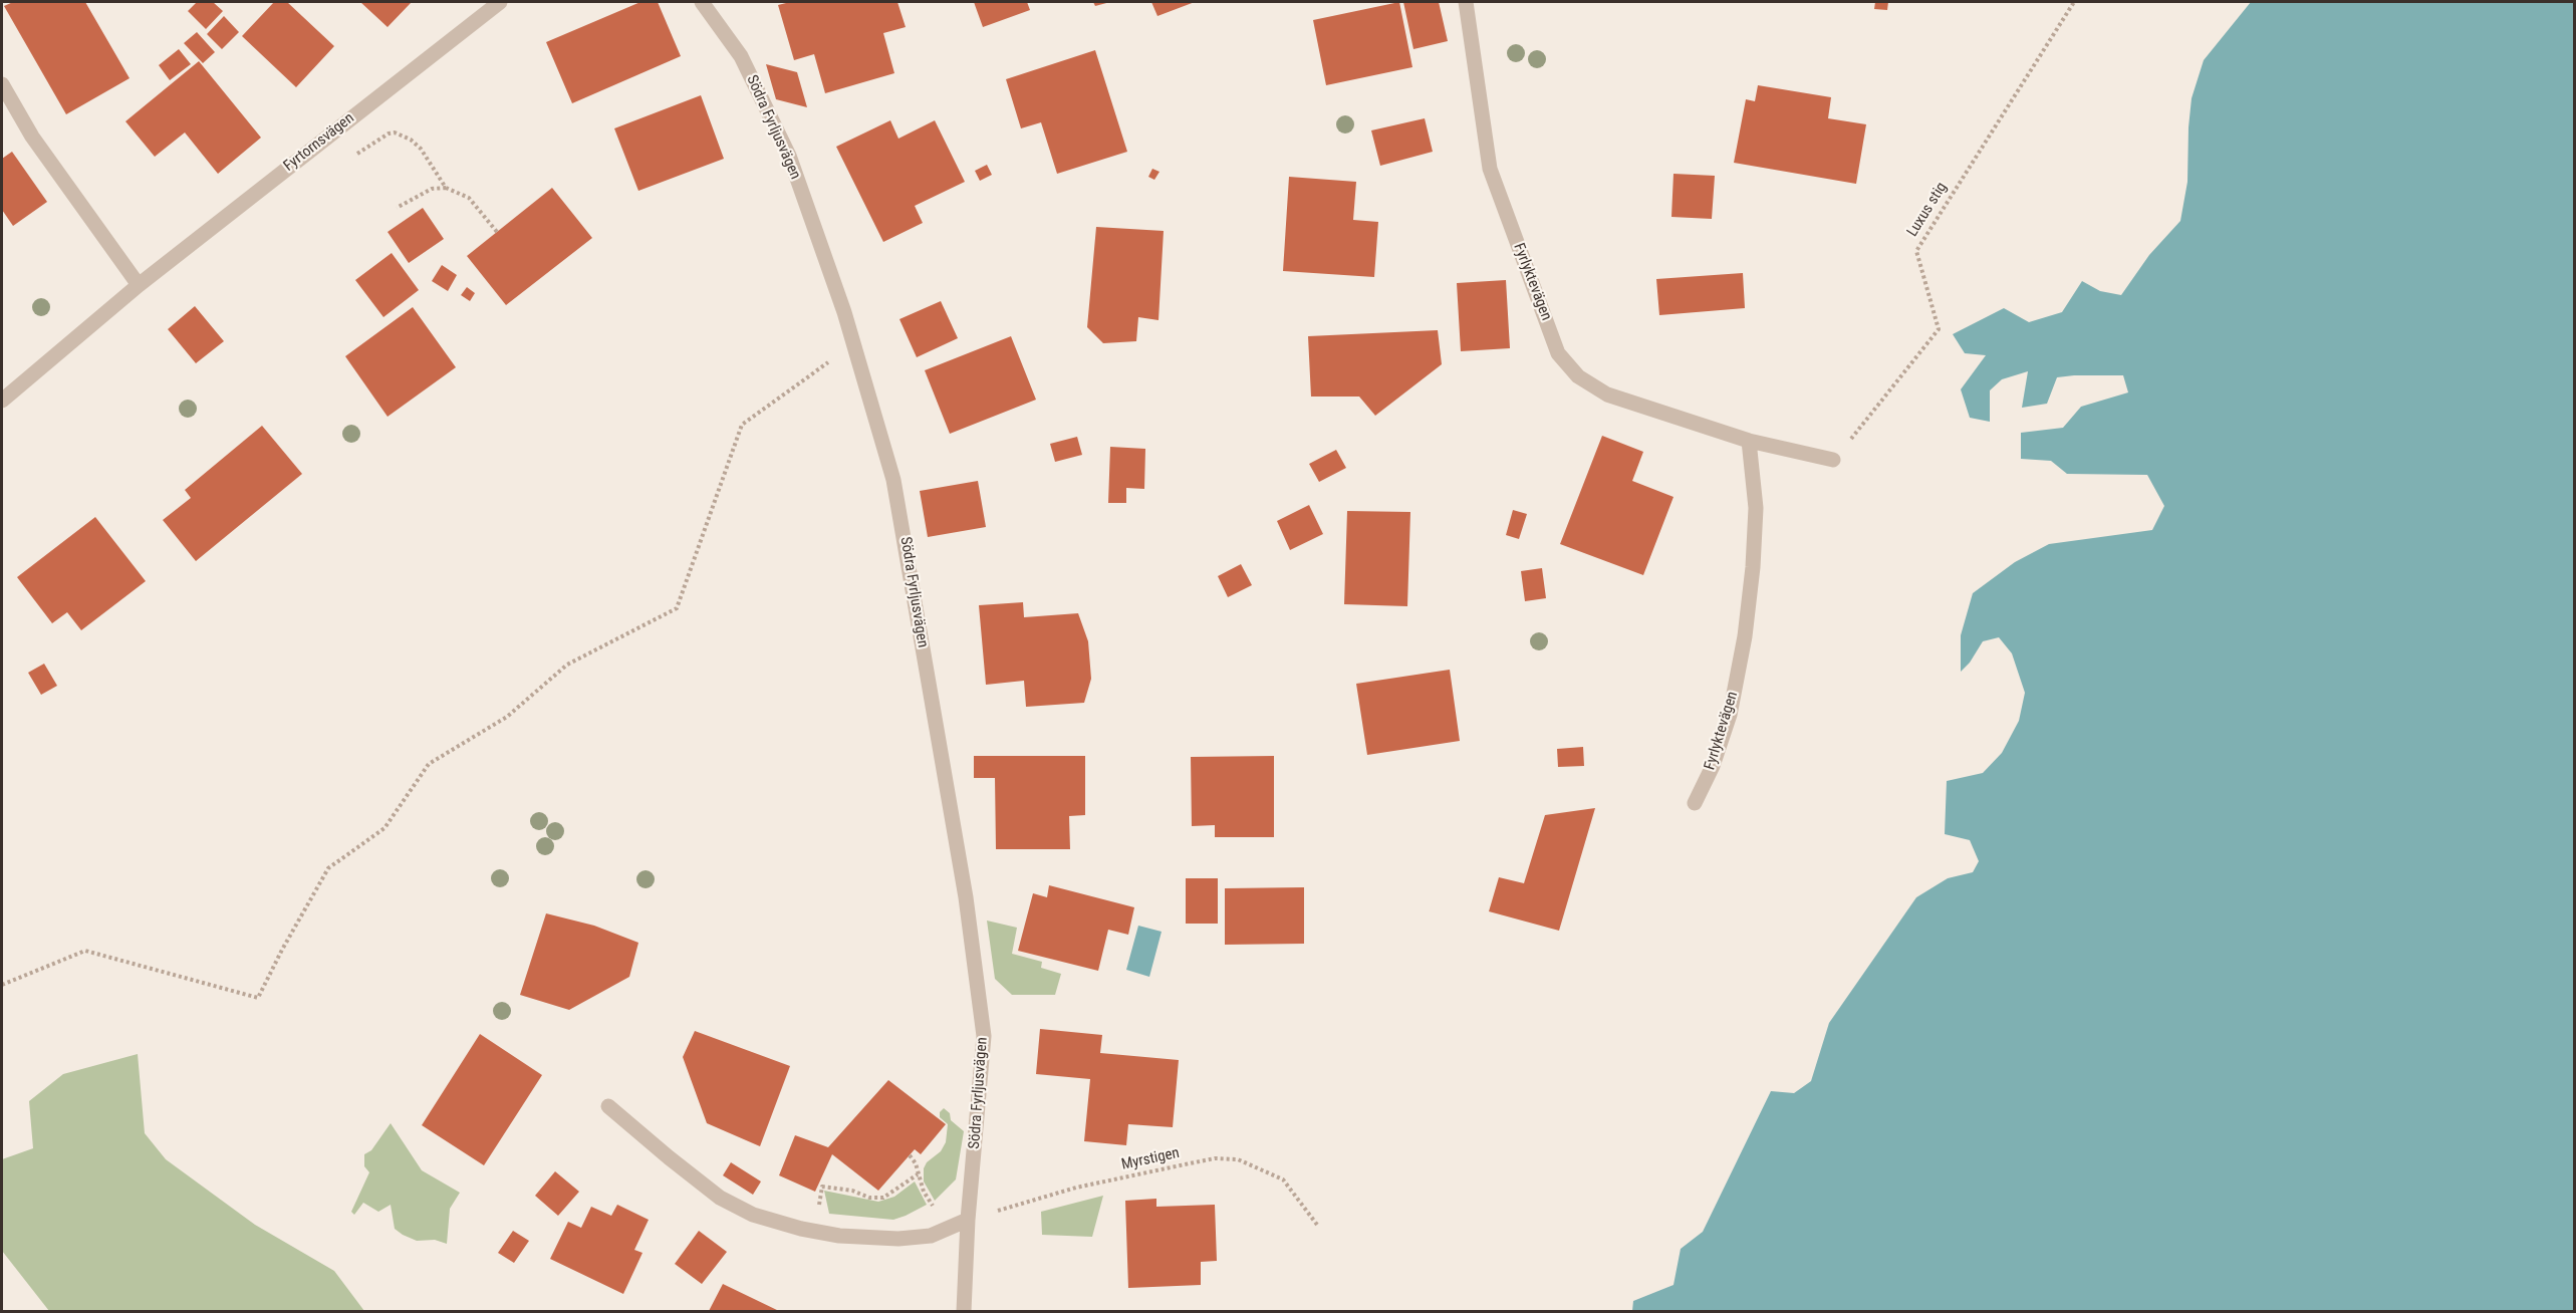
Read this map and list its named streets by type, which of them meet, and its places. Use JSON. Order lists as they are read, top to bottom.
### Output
{
  "streets": {
    "street": ["Södra Fyrljusvägen", "Fyrtornsvägen", "Fyrlyktevägen"],
    "path": ["Luxus stig", "Myrstigen"]
  },
  "crossings": [
    ["Södra Fyrljusvägen", "Myrstigen"],
    ["Luxus stig", "Fyrlyktevägen"]
  ]
}
